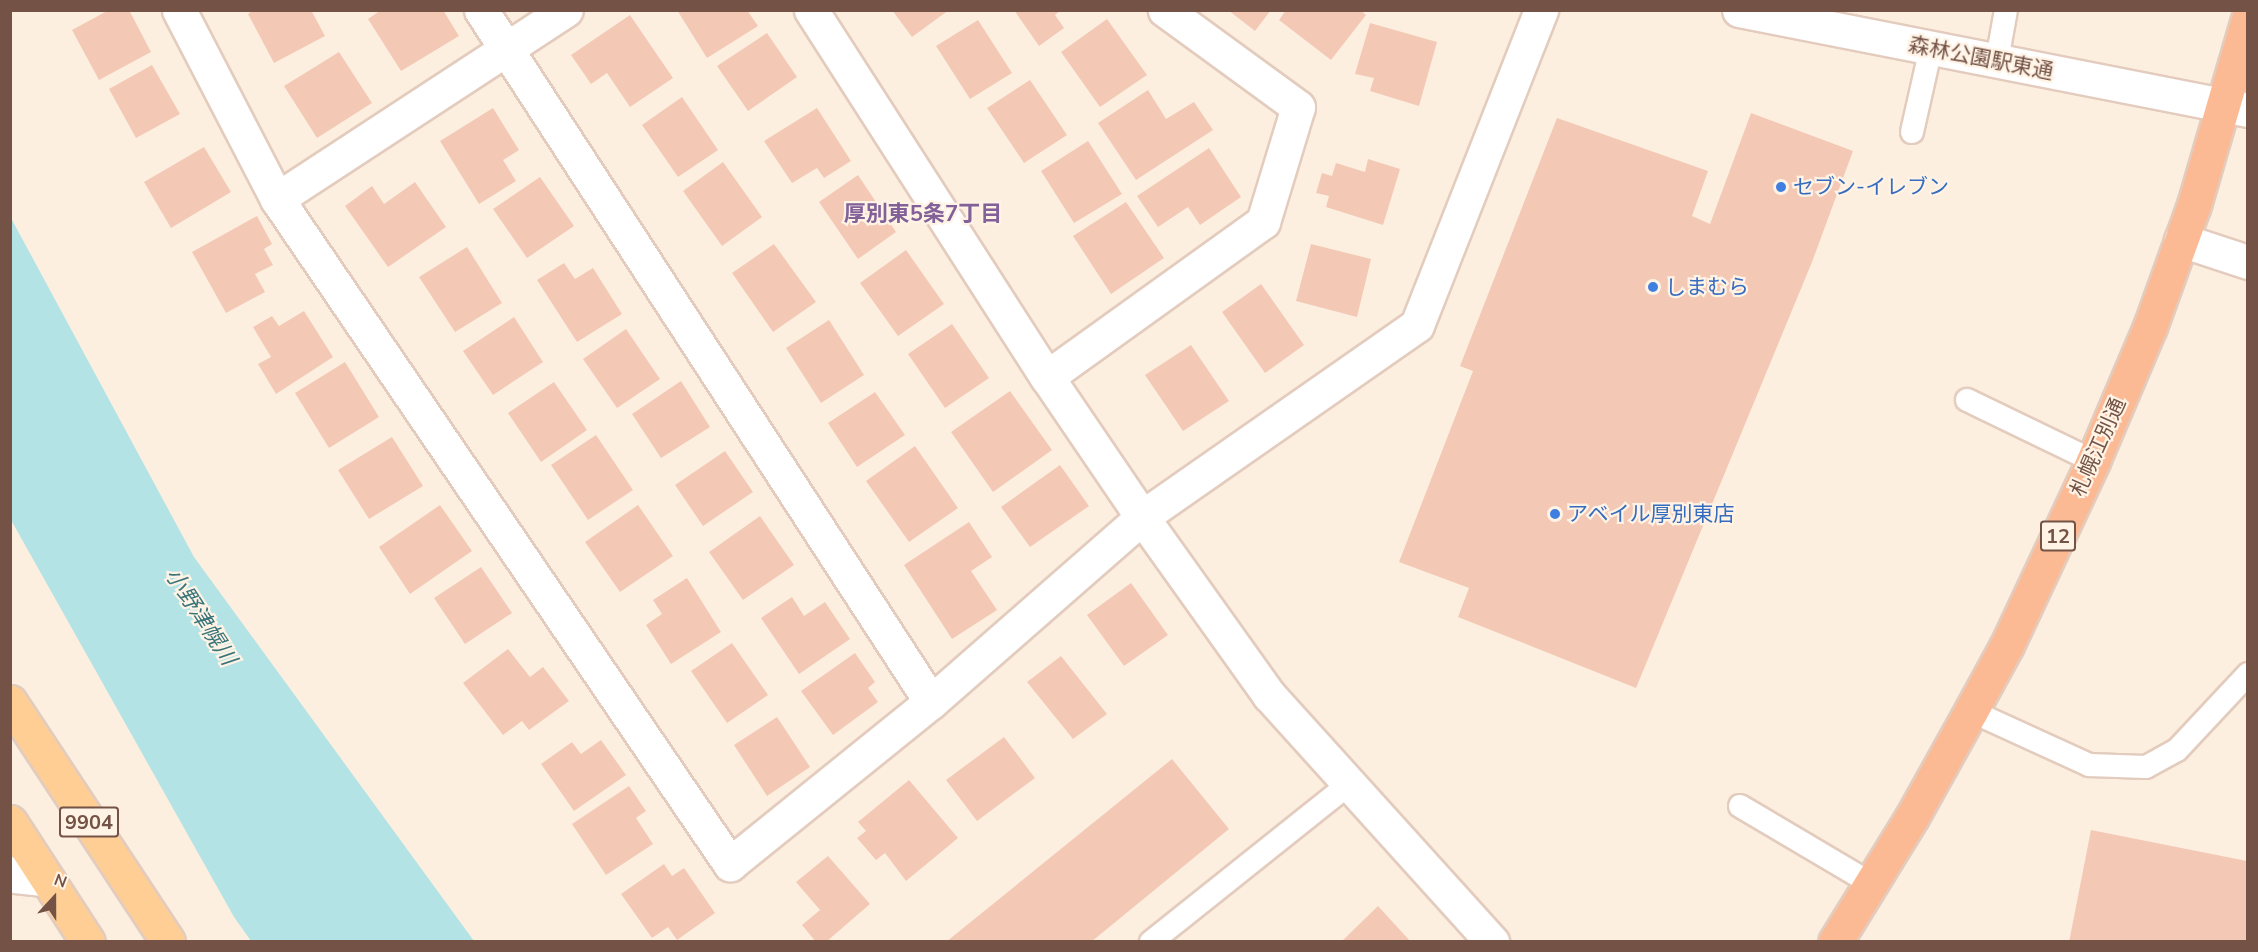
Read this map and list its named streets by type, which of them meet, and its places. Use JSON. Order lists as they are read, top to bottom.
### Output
{
  "streets": {
    "highway": ["札幌江別通", "12"],
    "main road": ["9904"],
    "street": ["森林公園駅東通"]
  },
  "crossings": [
    ["森林公園駅東通", "札幌江別通"]
  ],
  "districts": ["厚別東5条7丁目"],
  "water": ["小野津幌川"],
  "places": ["セブン-イレブン", "しまむら", "アベイル厚別東店"],
  "north": "top"
}
